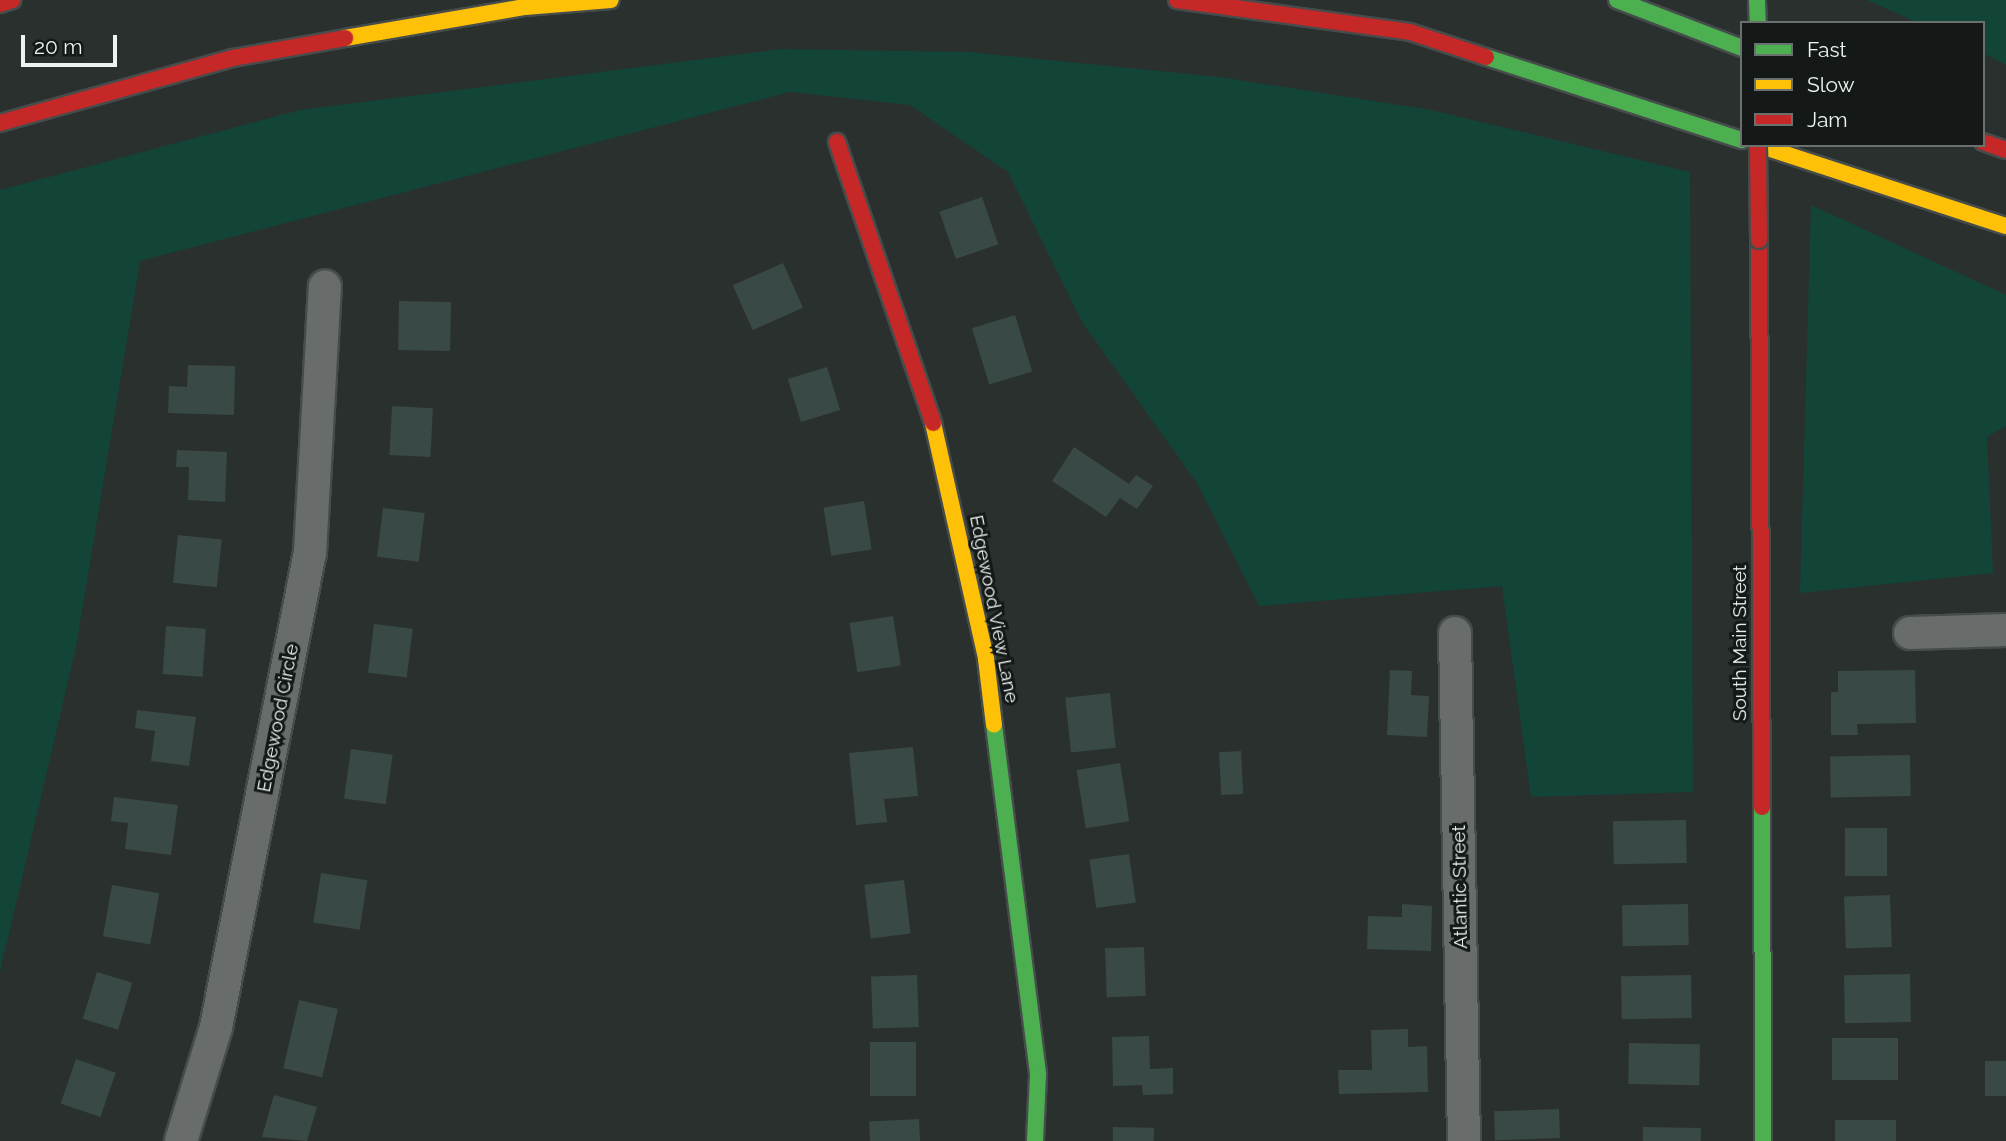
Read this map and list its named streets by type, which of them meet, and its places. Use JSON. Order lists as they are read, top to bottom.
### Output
{
  "streets": {
    "main road": ["Edgewood View Lane", "South Main Street"],
    "street": ["Edgewood Circle", "Atlantic Street"]
  },
  "legend": ["Fast", "Slow", "Jam"],
  "scale_bar": "20 m"
}
